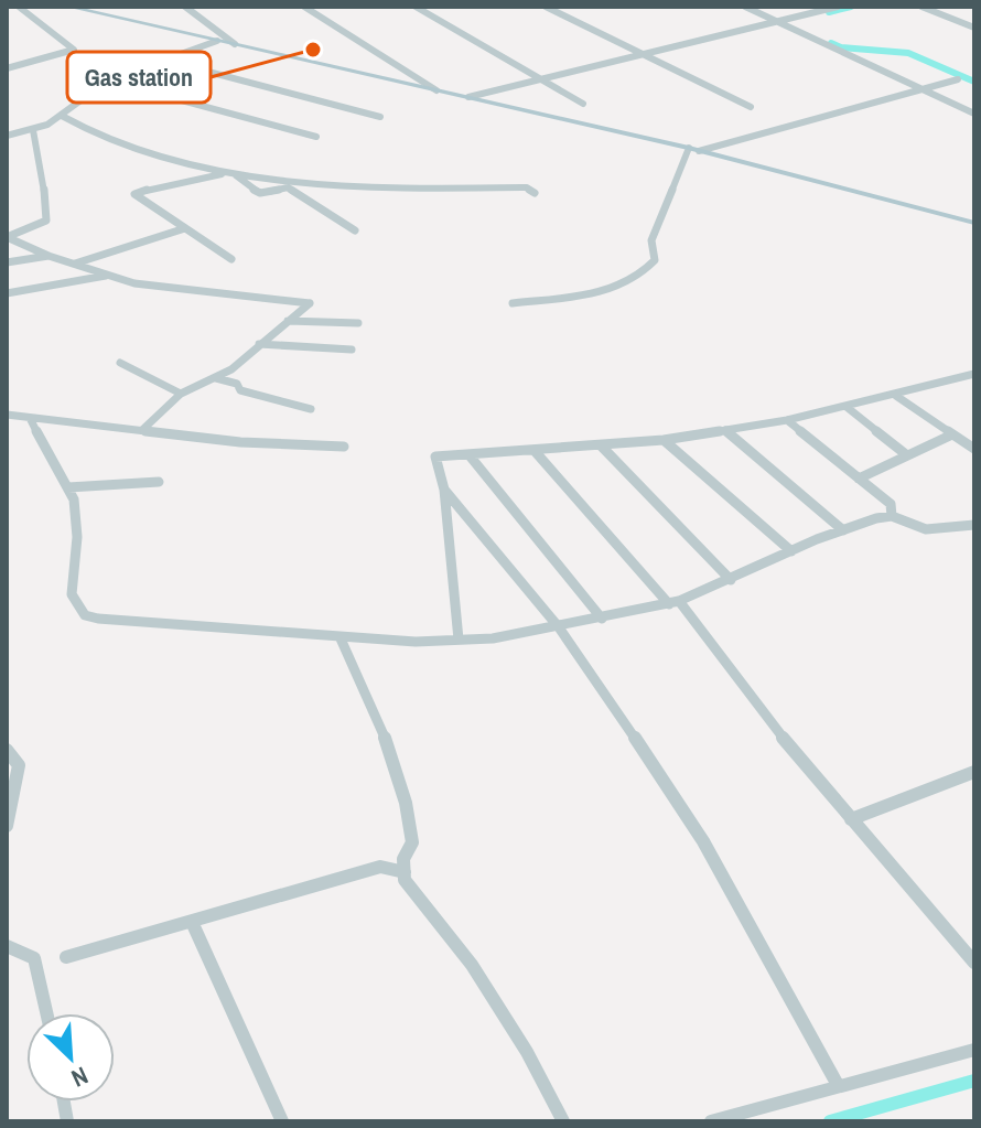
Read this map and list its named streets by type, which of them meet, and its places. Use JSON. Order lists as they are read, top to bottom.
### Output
{
  "places": ["Gas station"],
  "north": "bottom right"
}
